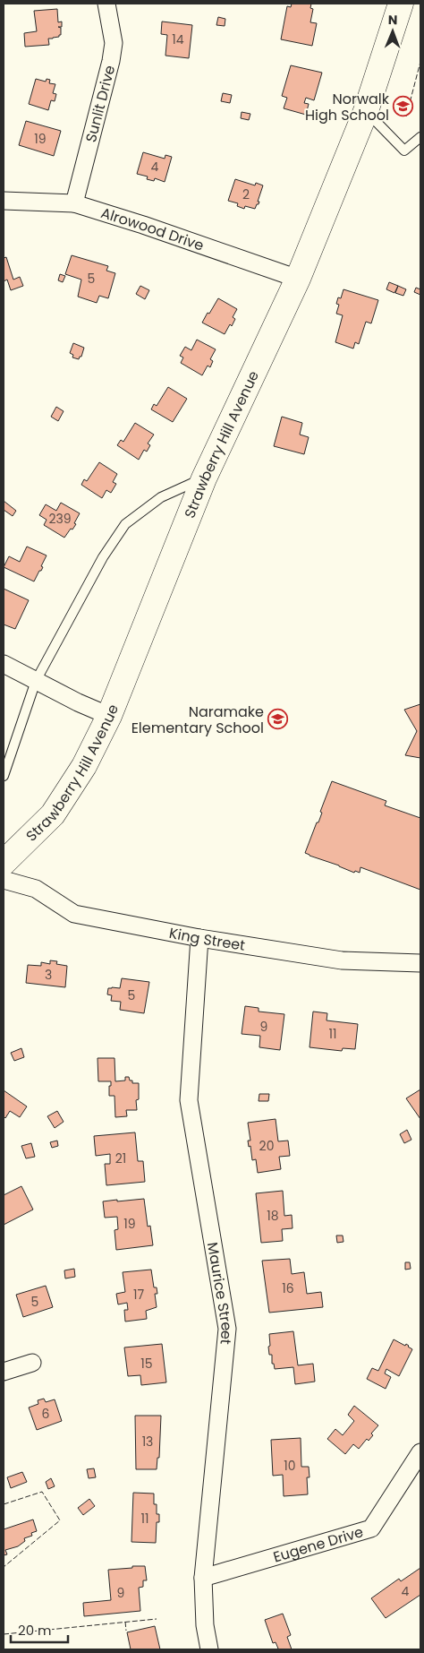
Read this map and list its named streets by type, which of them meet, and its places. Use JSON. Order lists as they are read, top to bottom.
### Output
{
  "streets": {
    "main road": ["Strawberry Hill Avenue"],
    "street": [
      "Sunlit Drive",
      "Alrowood Drive",
      "King Street",
      "Maurice Street",
      "Eugene Drive"
    ]
  },
  "crossings": [
    ["Sunlit Drive", "Alrowood Drive"],
    ["Alrowood Drive", "Strawberry Hill Avenue"],
    ["King Street", "Maurice Street"],
    ["Maurice Street", "Eugene Drive"]
  ],
  "places": {
    "school or university": ["Norwalk High School", "Naramake Elementary School"]
  },
  "house_numbers": [
    "14",
    "19",
    "4",
    "2",
    "5",
    "239",
    "3",
    "5",
    "9",
    "11",
    "20",
    "21",
    "18",
    "19",
    "16",
    "17",
    "5",
    "15",
    "6",
    "13",
    "10",
    "11",
    "4",
    "9"
  ],
  "scale_bar": "20 m",
  "north": "top"
}
